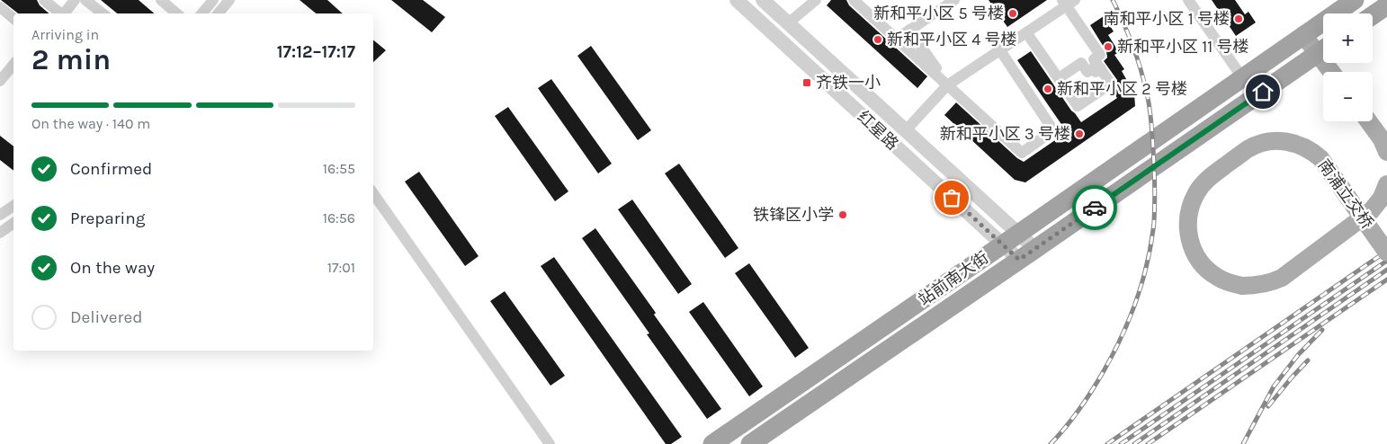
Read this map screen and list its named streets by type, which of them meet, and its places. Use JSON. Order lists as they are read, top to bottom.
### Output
{
  "streets": {
    "highway": ["站前南大街"],
    "main road": ["南浦立交桥"],
    "street": ["红星路"]
  },
  "crossings": [
    ["红星路", "站前南大街"]
  ],
  "places": {
    "other": [
      "新和平小区 5 号楼",
      "南和平小区 1 号楼",
      "新和平小区 4 号楼",
      "新和平小区 11 号楼",
      "新和平小区 2 号楼",
      "新和平小区 3 号楼",
      "铁锋区小学"
    ],
    "transit": ["齐铁一小"]
  },
  "page": {
    "map_buttons": ["+", "−"],
    "heading": ["2 min", "Arriving in", "17:12–17:17"],
    "bar": "On the way · 140 m",
    "list": [
      ["Confirmed", "16:55"],
      ["Preparing", "16:56"],
      ["On the way", "17:01"],
      "Delivered"
    ]
  }
}
